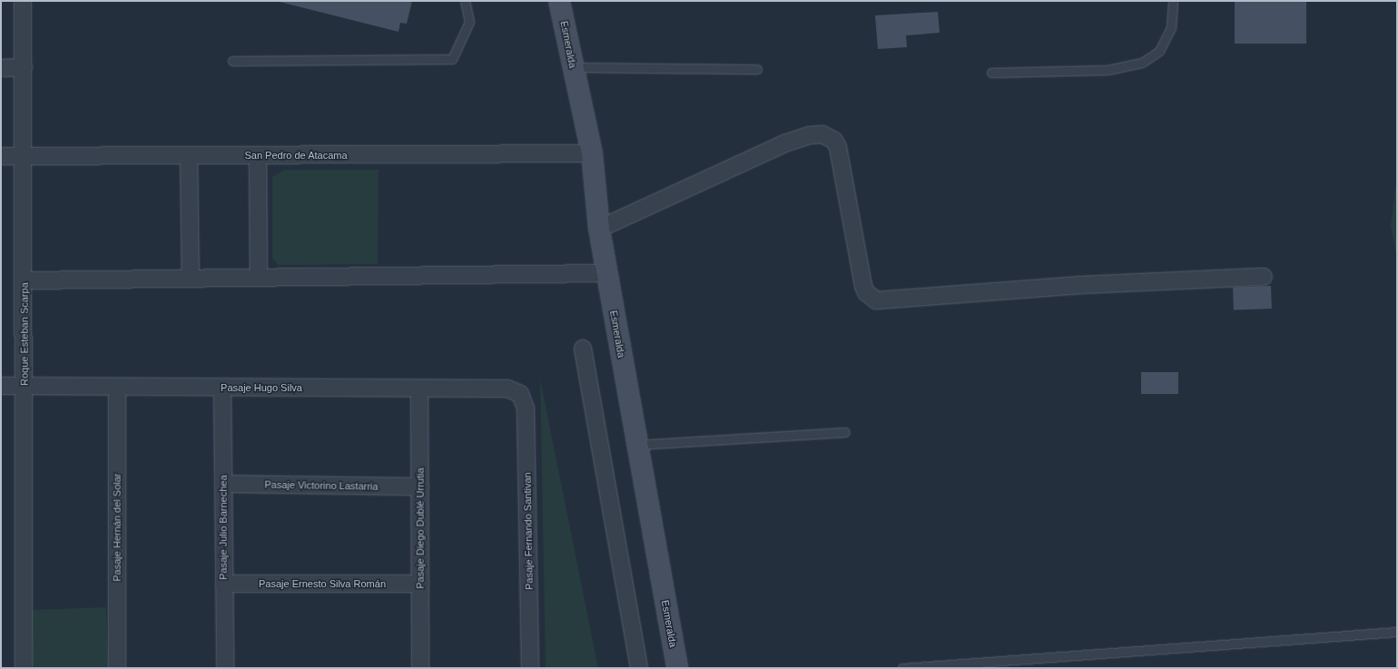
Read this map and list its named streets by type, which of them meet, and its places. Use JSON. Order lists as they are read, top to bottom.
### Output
{
  "streets": {
    "street": [
      "Esmeralda",
      "San Pedro de Atacama",
      "Roque Esteban Scarpa",
      "Pasaje Hugo Silva",
      "Pasaje Victorino Lastarria",
      "Pasaje Hernán del Solar",
      "Pasaje Julio Barnechea",
      "Pasaje Diego Dublé Urrutia",
      "Pasaje Fernando Santivan",
      "Pasaje Ernesto Silva Román"
    ]
  },
  "crossings": [
    ["Esmeralda", "San Pedro de Atacama"],
    ["San Pedro de Atacama", "Roque Esteban Scarpa"],
    ["Roque Esteban Scarpa", "Pasaje Hugo Silva"],
    ["Pasaje Hugo Silva", "Pasaje Hernán del Solar"],
    ["Pasaje Hugo Silva", "Pasaje Julio Barnechea"],
    ["Pasaje Hugo Silva", "Pasaje Diego Dublé Urrutia"],
    ["Pasaje Hugo Silva", "Pasaje Fernando Santivan"],
    ["Pasaje Victorino Lastarria", "Pasaje Julio Barnechea"],
    ["Pasaje Victorino Lastarria", "Pasaje Diego Dublé Urrutia"],
    ["Pasaje Julio Barnechea", "Pasaje Ernesto Silva Román"],
    ["Pasaje Diego Dublé Urrutia", "Pasaje Ernesto Silva Román"]
  ]
}
